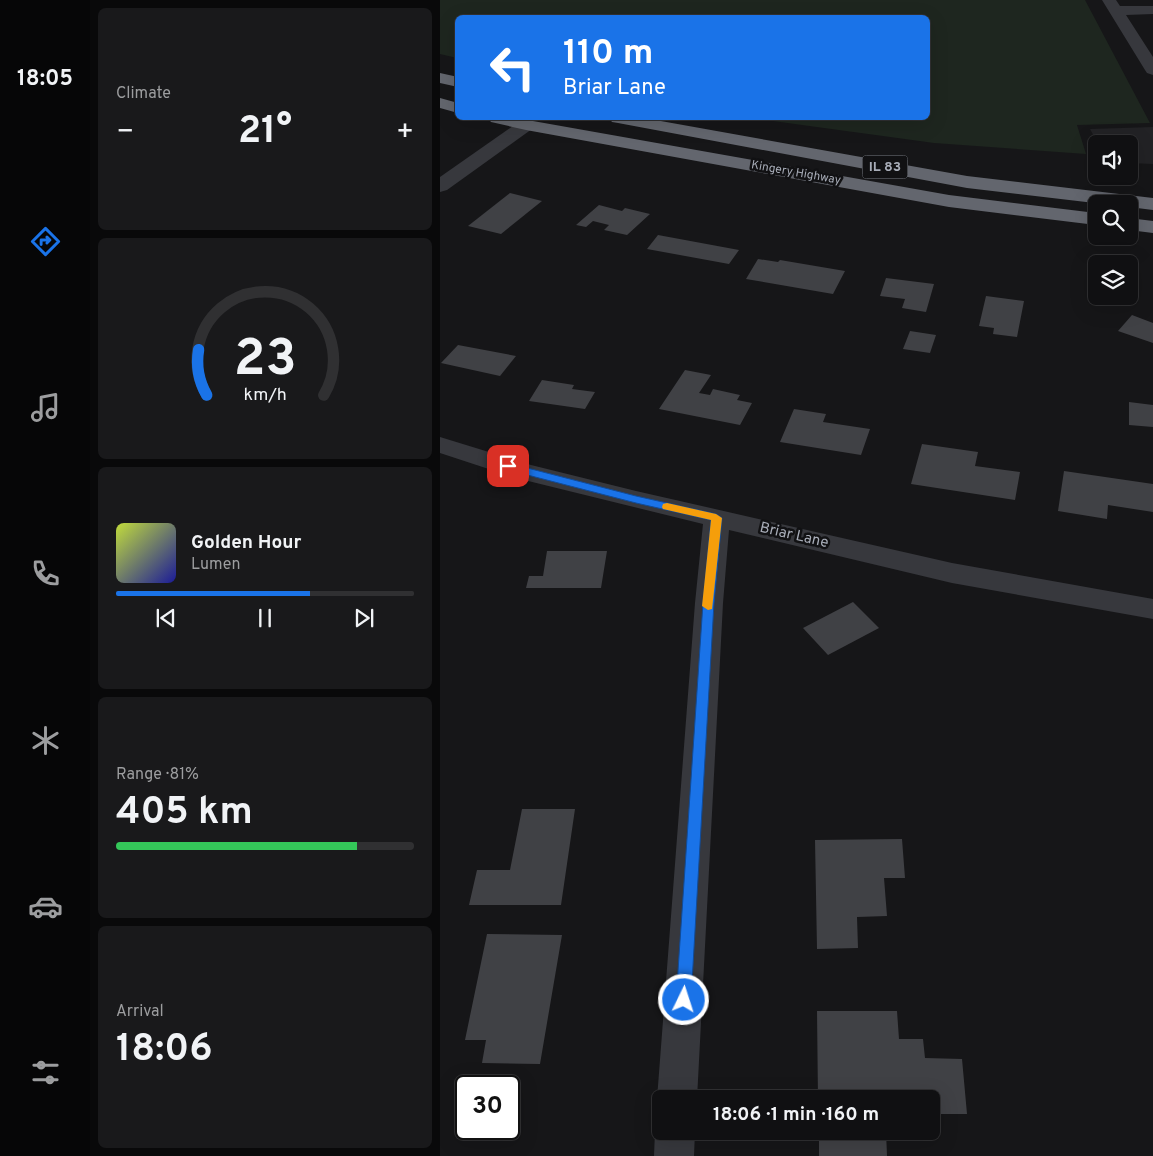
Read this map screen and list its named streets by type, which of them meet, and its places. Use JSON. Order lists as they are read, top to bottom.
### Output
{
  "streets": {
    "highway": ["IL 83", "Kingery Highway"],
    "street": ["Briar Lane"]
  },
  "page": {
    "tabs": "18:05",
    "tile": [
      "Climate",
      ["Range · 81%", "405 km"],
      ["Arrival", "18:06"]
    ],
    "turn": ["110 m", "Briar Lane"],
    "heat": ["−", "21°", "+"],
    "song": ["Golden Hour", "Lumen"],
    "limit": "30",
    "trip": "18:06 · 1 min · 160 m",
    "gauge": ["23", "km/h"]
  }
}
